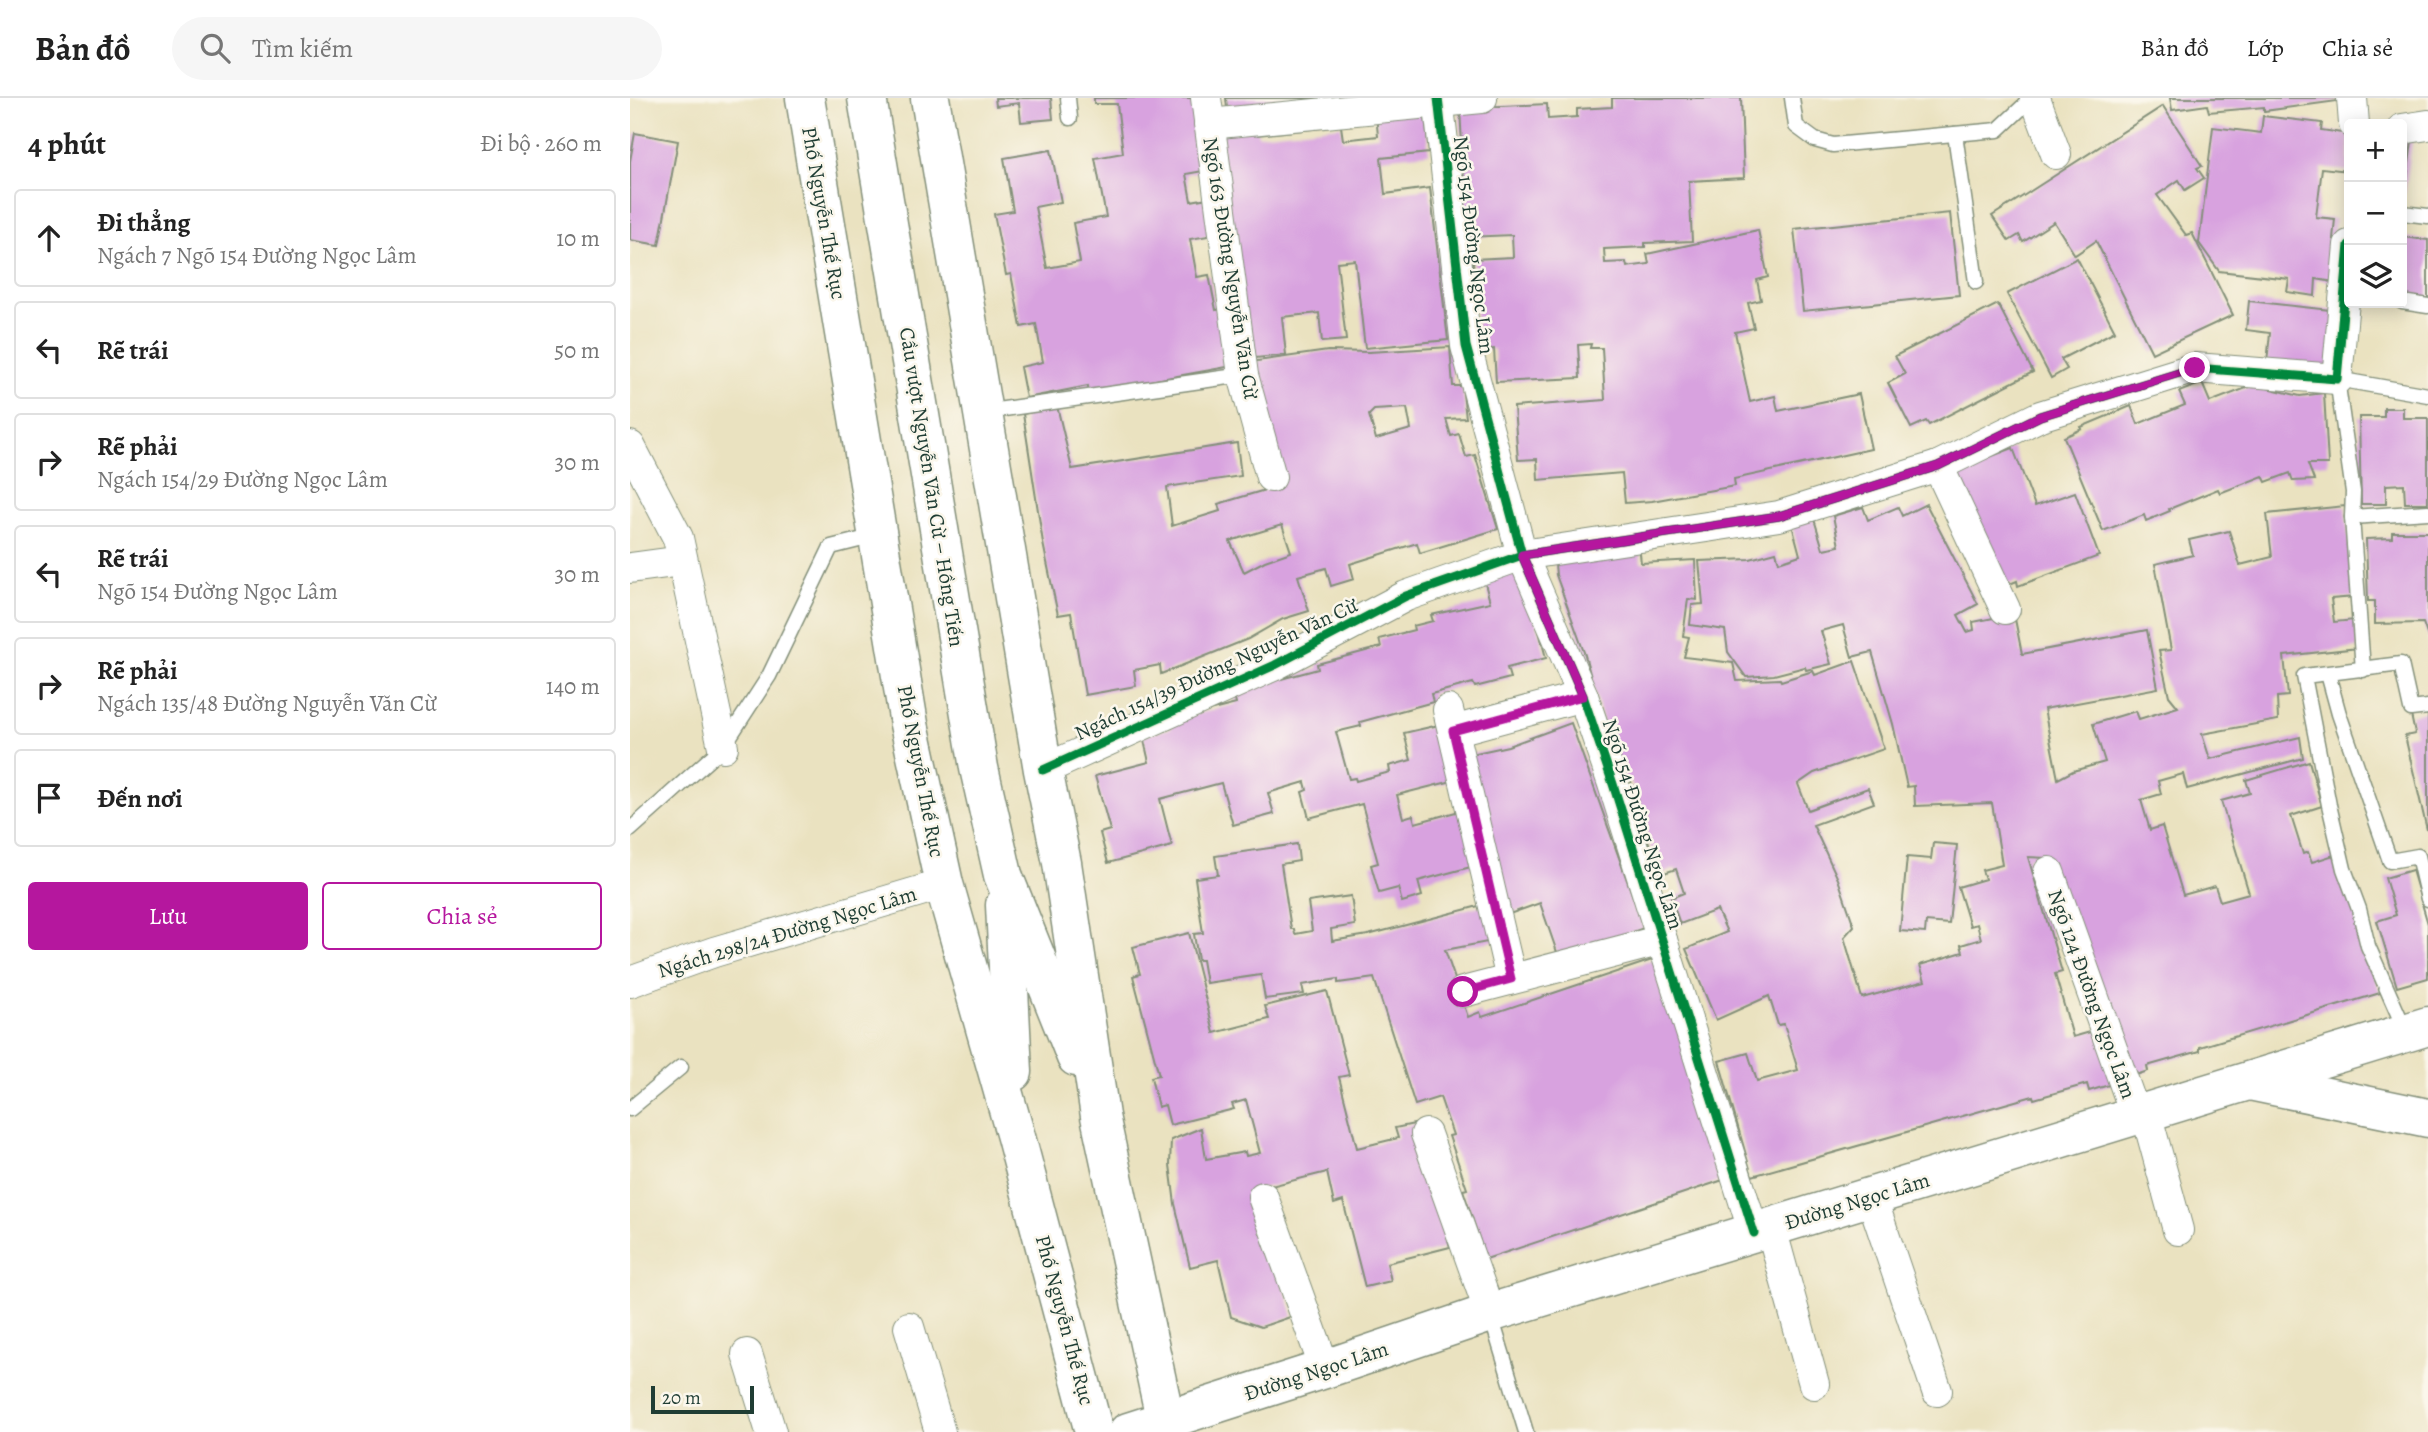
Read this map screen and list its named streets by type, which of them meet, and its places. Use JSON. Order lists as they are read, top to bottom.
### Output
{
  "streets": {
    "main road": ["Phố Nguyễn Thế Rục", "Cầu vượt Nguyễn Văn Cừ – Hồng Tiến", "Đường Ngọc Lâm"],
    "street": [
      "Ngõ 154 Đường Ngọc Lâm",
      "Ngõ 163 Đường Nguyễn Văn Cừ",
      "Ngách 154/39 Đường Nguyễn Văn Cừ",
      "Ngách 298/24 Đường Ngọc Lâm",
      "Ngõ 124 Đường Ngọc Lâm"
    ]
  },
  "crossings": [
    ["Phố Nguyễn Thế Rục", "Ngách 298/24 Đường Ngọc Lâm"],
    ["Ngõ 154 Đường Ngọc Lâm", "Ngách 154/39 Đường Nguyễn Văn Cừ"],
    ["Ngõ 154 Đường Ngọc Lâm", "Đường Ngọc Lâm"],
    ["Ngõ 124 Đường Ngọc Lâm", "Đường Ngọc Lâm"]
  ],
  "scale_bar": "20 m",
  "page": {
    "header": "Bản đồ",
    "search": "Tìm kiếm",
    "nav": ["Bản đồ", "Lớp", "Chia sẻ"],
    "heading": ["4 phút", "Đi bộ · 260 m"],
    "map_buttons": ["+", "−"],
    "list": [
      ["Đi thẳng", "Ngách 7 Ngõ 154 Đường Ngọc Lâm", "10 m"],
      ["Rẽ trái", "50 m"],
      ["Rẽ phải", "Ngách 154/29 Đường Ngọc Lâm", "30 m"],
      ["Rẽ trái", "Ngõ 154 Đường Ngọc Lâm", "30 m"],
      ["Rẽ phải", "Ngách 135/48 Đường Nguyễn Văn Cừ", "140 m"],
      "Đến nơi"
    ],
    "buttons": ["Lưu", "Chia sẻ"],
    "scale": "20 m"
  }
}
